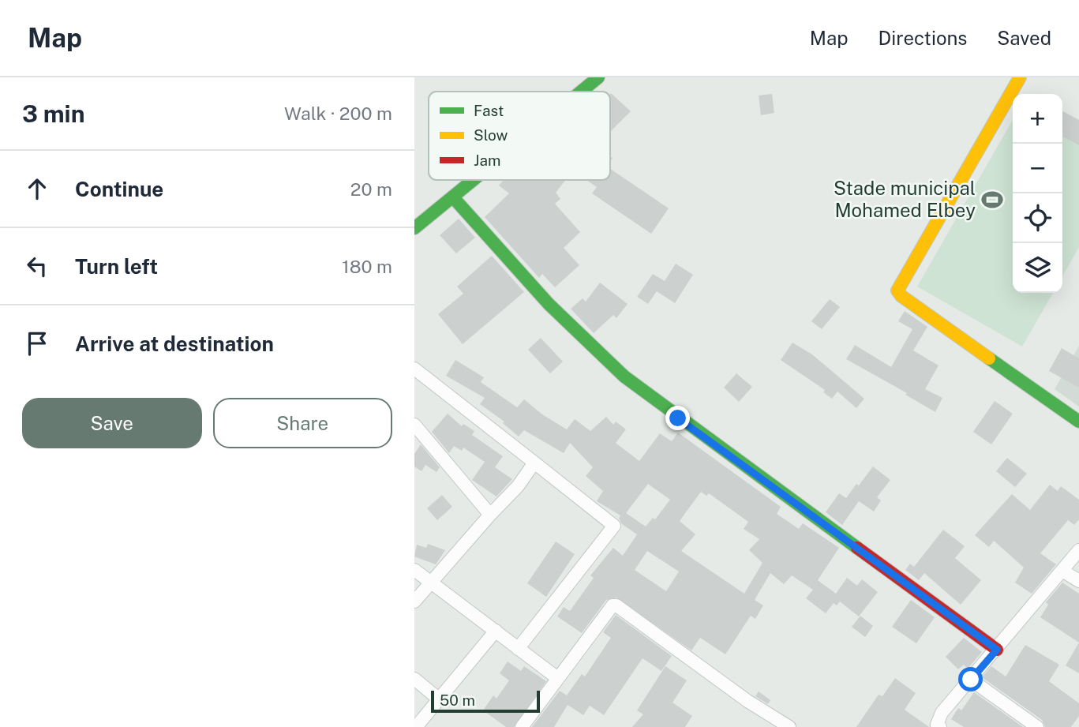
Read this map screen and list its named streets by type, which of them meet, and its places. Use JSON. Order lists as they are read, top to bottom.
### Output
{
  "places": {
    "sports": ["Stade municipal Mohamed Elbey"]
  },
  "legend": ["Fast", "Slow", "Jam"],
  "scale_bar": "50 m",
  "page": {
    "header": "Map",
    "nav": ["Map", "Directions", "Saved"],
    "heading": ["3 min", "Walk · 200 m"],
    "map_buttons": ["+", "−"],
    "list": [
      ["Continue", "20 m"],
      ["Turn left", "180 m"],
      "Arrive at destination"
    ],
    "buttons": ["Save", "Share"],
    "scale": "50 m"
  }
}
